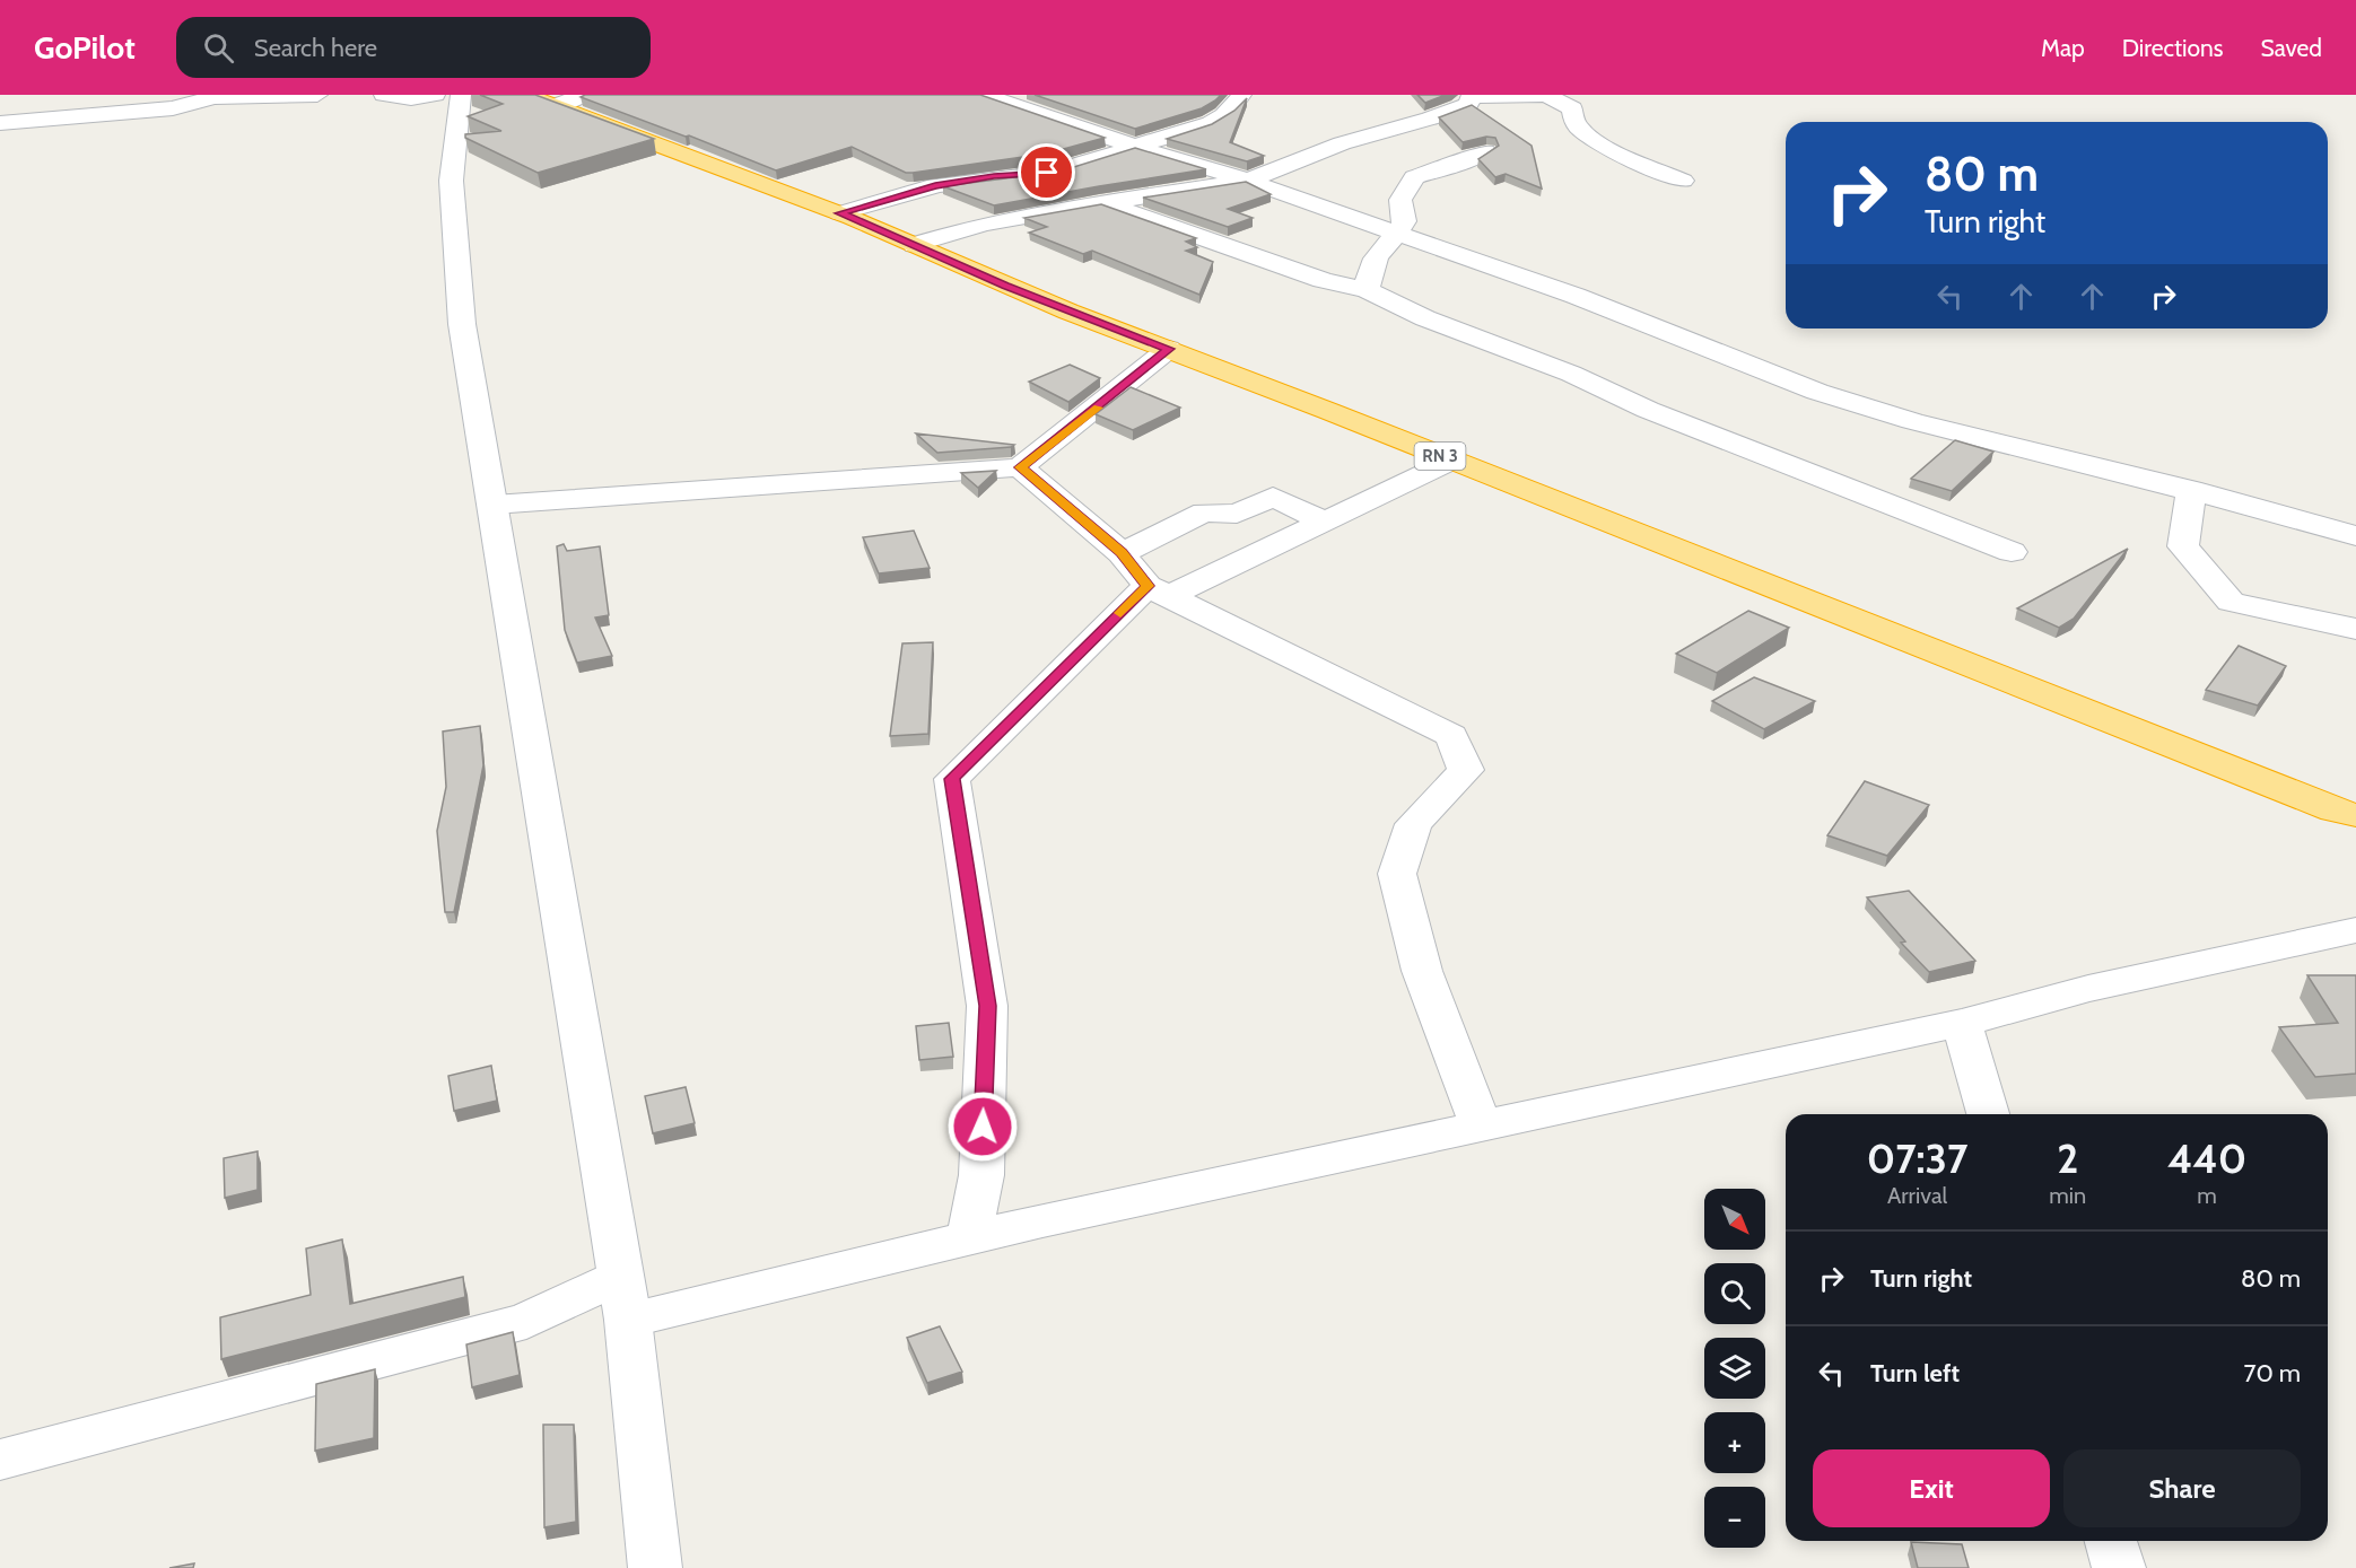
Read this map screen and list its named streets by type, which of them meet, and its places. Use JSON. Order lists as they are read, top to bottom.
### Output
{
  "streets": {
    "highway": ["RN 3"]
  },
  "north": "bottom right",
  "page": {
    "header": "GoPilot",
    "search": "Search here",
    "nav": ["Map", "Directions", "Saved"],
    "turn": ["80 m", "Turn right"],
    "eta": [
      "07:37",
      "Arrival",
      "2",
      "min",
      "440",
      "m"
    ],
    "map_buttons": ["+", "−"],
    "list": [
      {
        "name": "Turn right",
        "value": "80 m"
      },
      {
        "name": "Turn left",
        "value": "70 m"
      }
    ],
    "buttons": ["Exit", "Share"]
  }
}
